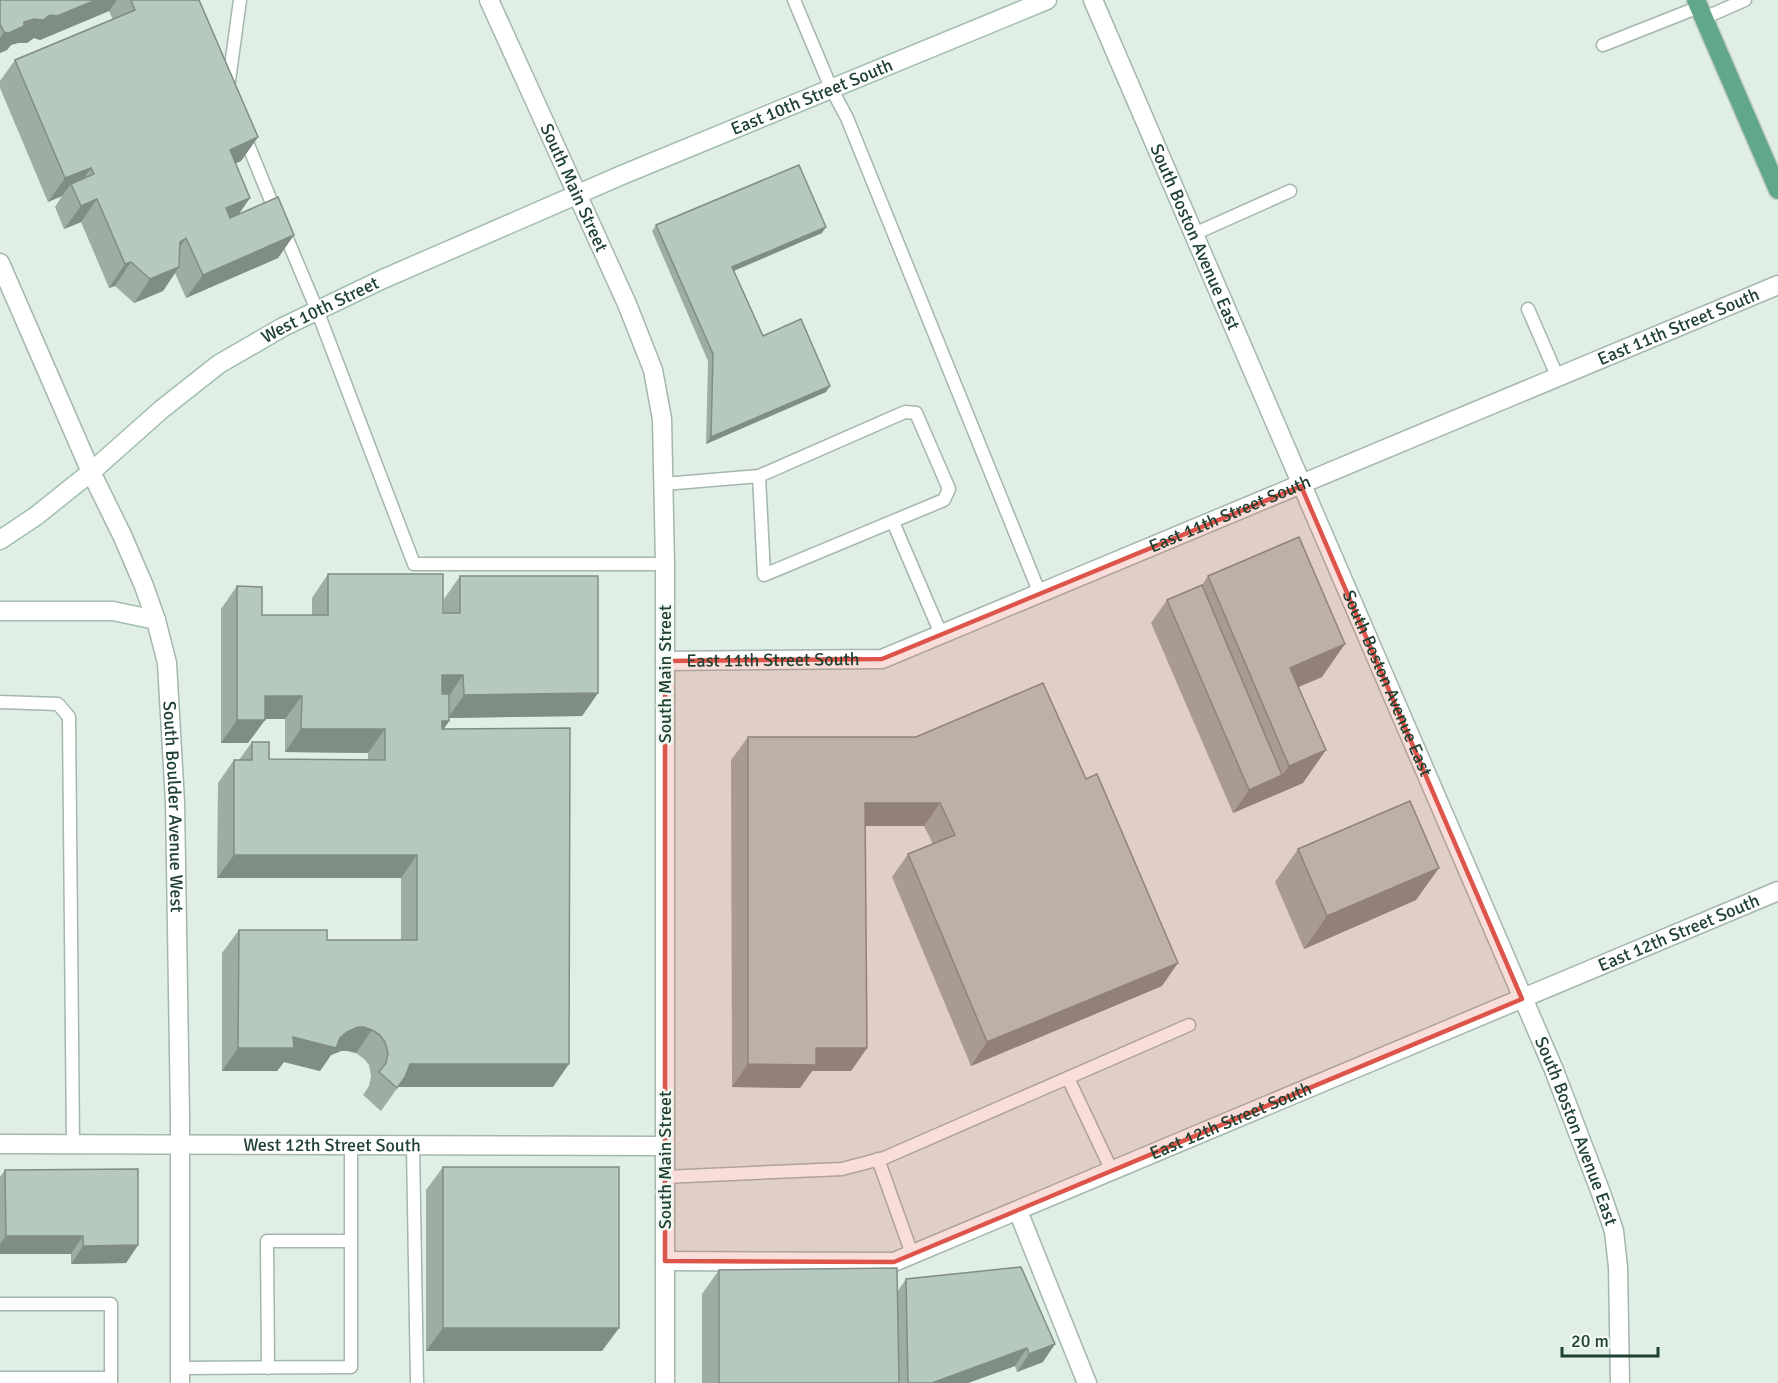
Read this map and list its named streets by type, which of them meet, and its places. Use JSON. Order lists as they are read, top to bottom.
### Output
{
  "streets": {
    "street": [
      "East 10th Street South",
      "South Main Street",
      "South Boston Avenue East",
      "West 10th Street",
      "East 11th Street South",
      "South Boulder Avenue West",
      "East 12th Street South",
      "West 12th Street South"
    ]
  },
  "crossings": [
    ["East 10th Street South", "South Main Street"],
    ["East 10th Street South", "West 10th Street"],
    ["South Main Street", "West 10th Street"],
    ["South Main Street", "East 11th Street South"],
    ["South Main Street", "East 12th Street South"],
    ["South Main Street", "West 12th Street South"],
    ["South Boston Avenue East", "East 11th Street South"],
    ["South Boston Avenue East", "East 12th Street South"],
    ["West 10th Street", "South Boulder Avenue West"],
    ["South Boulder Avenue West", "West 12th Street South"]
  ],
  "scale_bar": "20 m"
}
